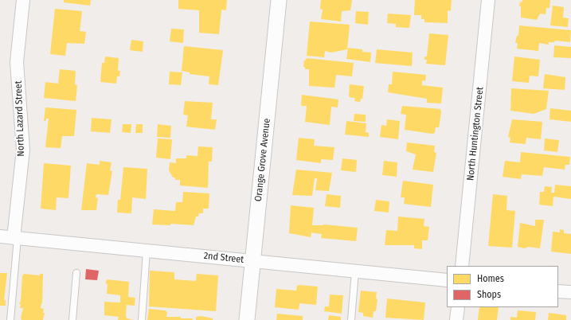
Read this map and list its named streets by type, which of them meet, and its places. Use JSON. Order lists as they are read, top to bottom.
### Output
{
  "streets": {
    "street": [
      "North Lazard Street",
      "North Huntington Street",
      "Orange Grove Avenue",
      "2nd Street"
    ]
  },
  "crossings": [
    ["North Lazard Street", "2nd Street"],
    ["Orange Grove Avenue", "2nd Street"]
  ],
  "legend": ["Homes", "Shops"]
}
